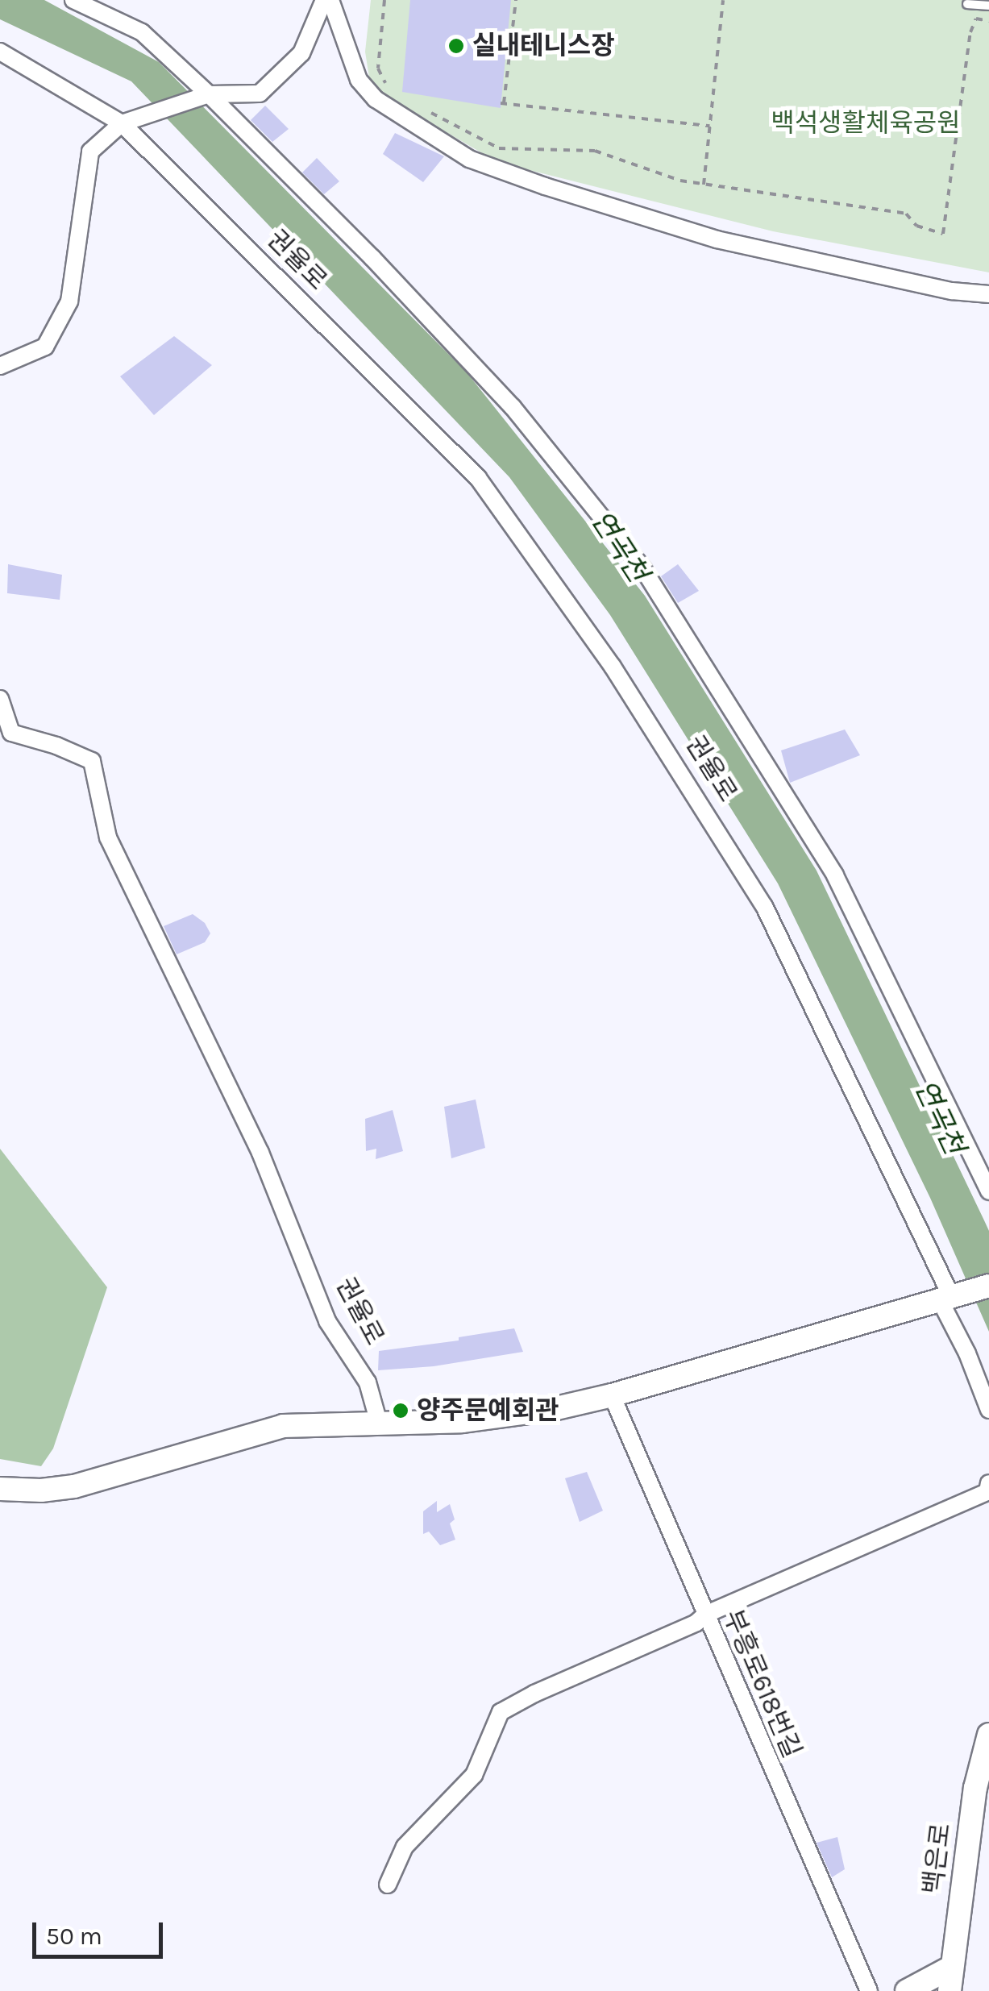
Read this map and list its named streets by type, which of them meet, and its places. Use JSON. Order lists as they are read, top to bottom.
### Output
{
  "streets": {
    "main road": ["백은로"],
    "street": ["권율로", "부흥로618번길"]
  },
  "water": ["연곡천"],
  "parks": ["백석생활체육공원"],
  "places": ["실내테니스장", "양주문예회관"],
  "scale_bar": "50 m"
}
